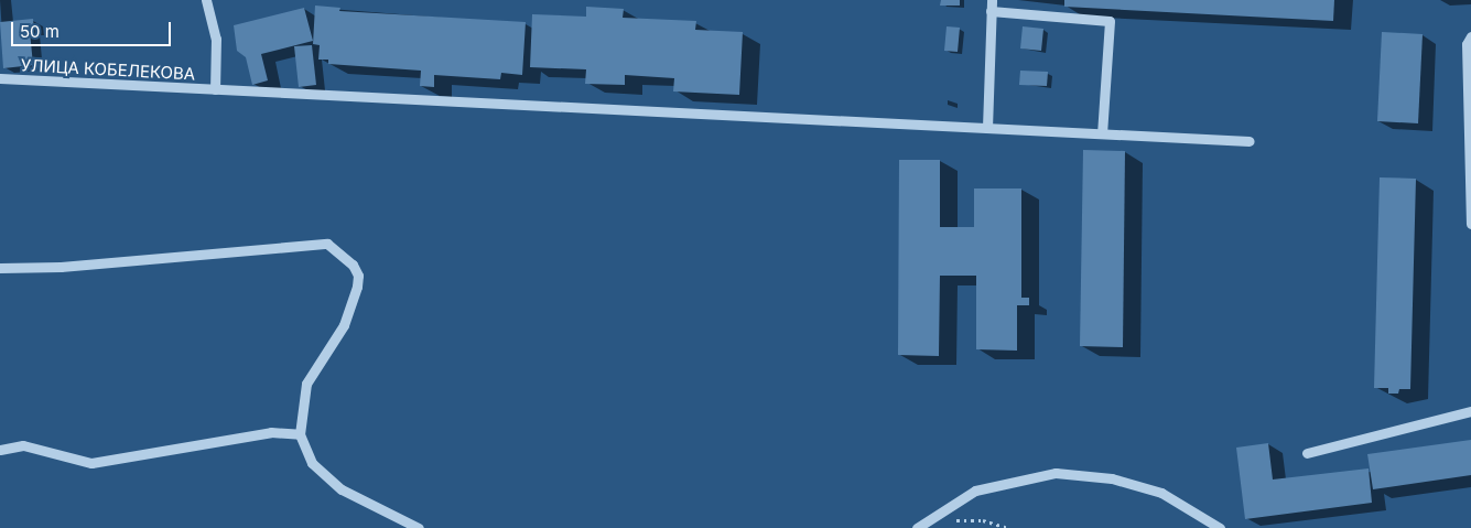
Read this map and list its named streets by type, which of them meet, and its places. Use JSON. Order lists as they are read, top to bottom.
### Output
{
  "streets": {
    "street": ["УЛИЦА КОБЕЛЕКОВА"]
  },
  "scale_bar": "50 m"
}
